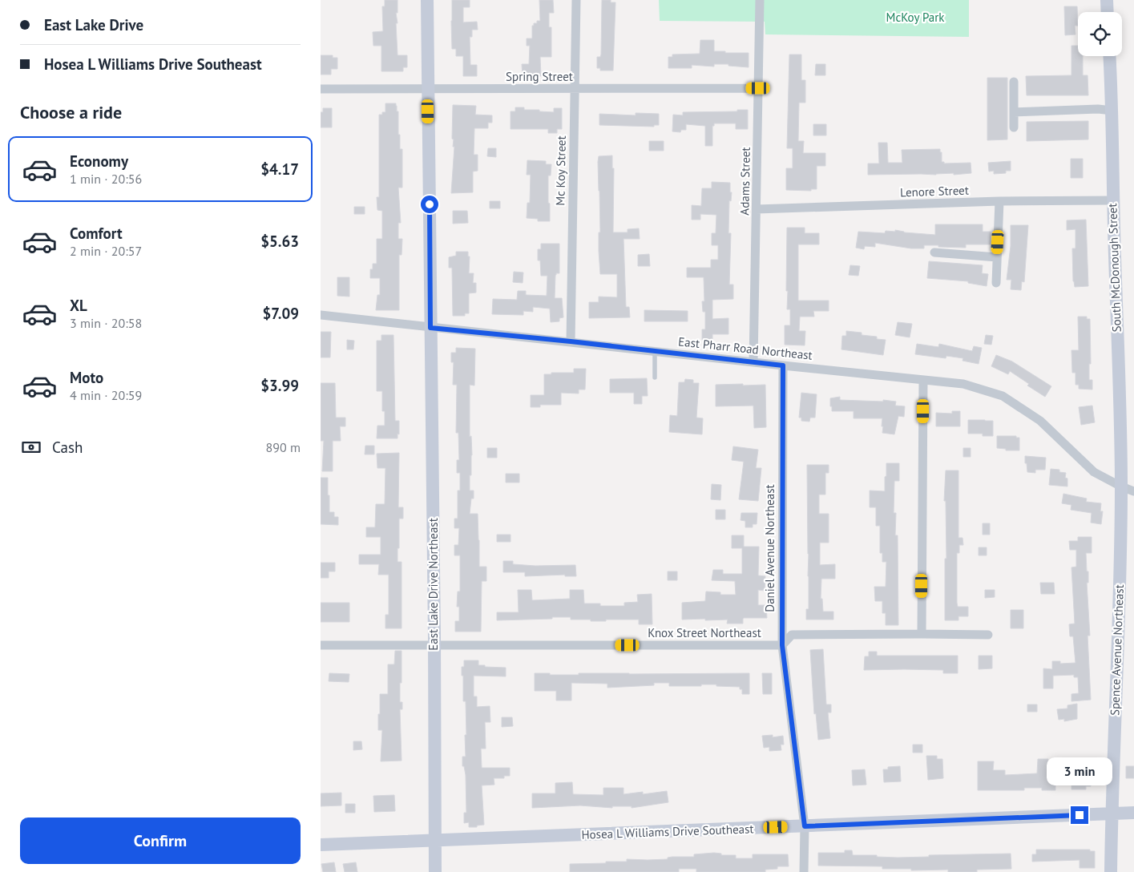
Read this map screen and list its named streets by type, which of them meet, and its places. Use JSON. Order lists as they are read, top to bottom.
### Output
{
  "streets": {
    "street": [
      "Spring Street",
      "Mc Koy Street",
      "Adams Street",
      "Lenore Street",
      "South McDonough Street",
      "East Pharr Road Northeast",
      "Daniel Avenue Northeast",
      "East Lake Drive Northeast",
      "Knox Street Northeast",
      "Spence Avenue Northeast",
      "Hosea L Williams Drive Southeast"
    ]
  },
  "crossings": [
    ["Spring Street", "Mc Koy Street"],
    ["Spring Street", "Adams Street"],
    ["Spring Street", "East Lake Drive Northeast"],
    ["Mc Koy Street", "East Pharr Road Northeast"],
    ["Adams Street", "Lenore Street"],
    ["Adams Street", "East Pharr Road Northeast"],
    ["Lenore Street", "South McDonough Street"],
    ["South McDonough Street", "East Pharr Road Northeast"],
    ["South McDonough Street", "Spence Avenue Northeast"],
    ["East Pharr Road Northeast", "Daniel Avenue Northeast"],
    ["East Pharr Road Northeast", "East Lake Drive Northeast"],
    ["East Pharr Road Northeast", "Spence Avenue Northeast"],
    ["Daniel Avenue Northeast", "Knox Street Northeast"],
    ["Daniel Avenue Northeast", "Hosea L Williams Drive Southeast"],
    ["East Lake Drive Northeast", "Knox Street Northeast"],
    ["East Lake Drive Northeast", "Hosea L Williams Drive Southeast"],
    ["Spence Avenue Northeast", "Hosea L Williams Drive Southeast"]
  ],
  "parks": ["McKoy Park"],
  "page": {
    "banner": ["East Lake Drive", "Hosea L Williams Drive Southeast"],
    "heading": "Choose a ride",
    "list": [
      {
        "name": "Economy",
        "note": "1 min · 20:56",
        "value": "$4.17"
      },
      {
        "name": "Comfort",
        "note": "2 min · 20:57",
        "value": "$5.63"
      },
      {
        "name": "XL",
        "note": "3 min · 20:58",
        "value": "$7.09"
      },
      {
        "name": "Moto",
        "note": "4 min · 20:59",
        "value": "$3.99"
      }
    ],
    "pay": ["Cash", "890 m"],
    "bubble": "3 min",
    "buttons": "Confirm"
  }
}
